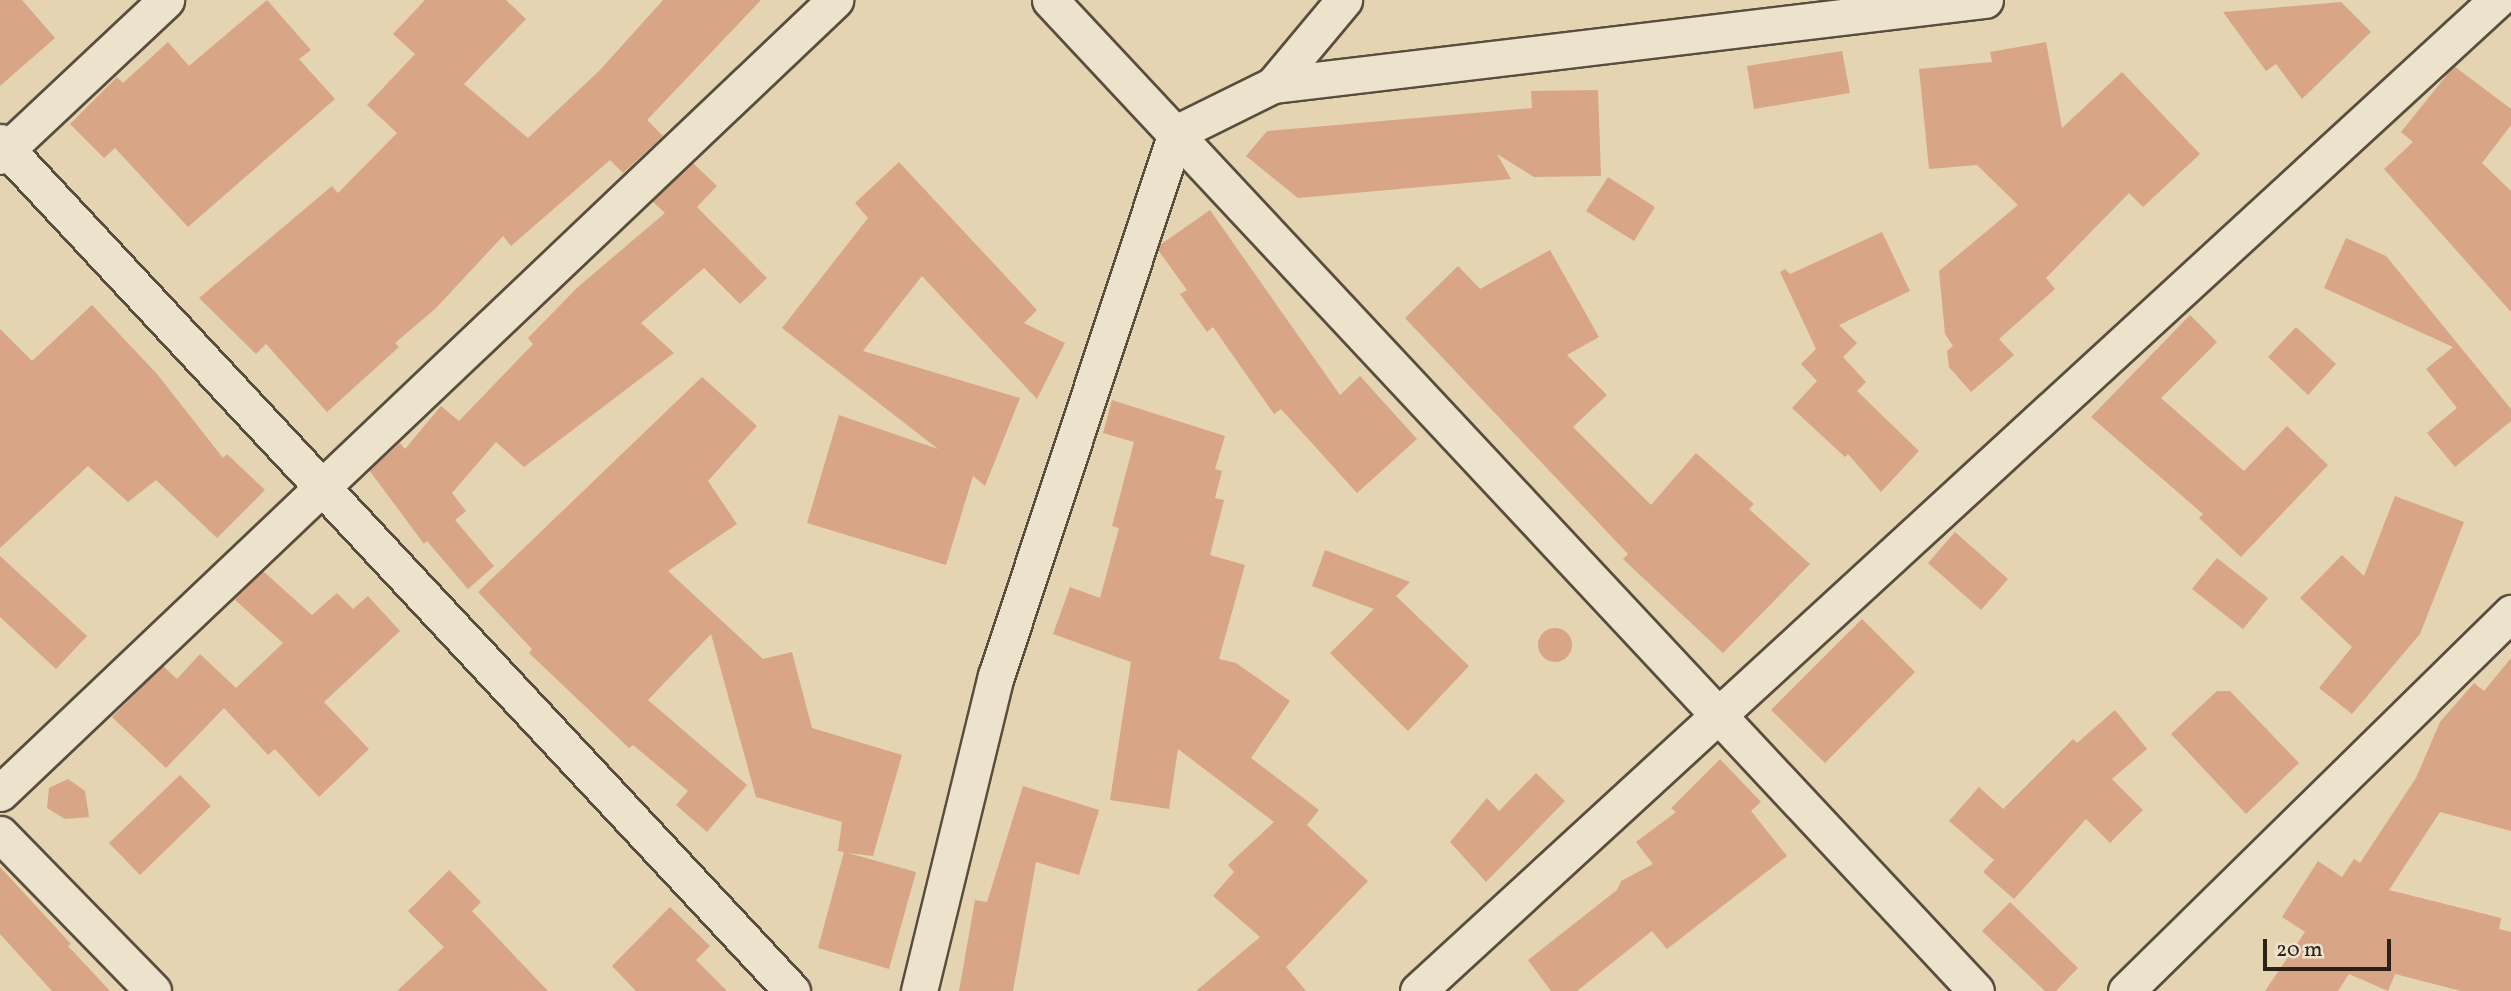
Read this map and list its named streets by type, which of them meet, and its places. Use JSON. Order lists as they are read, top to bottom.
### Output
{
  "scale_bar": "20 m"
}
